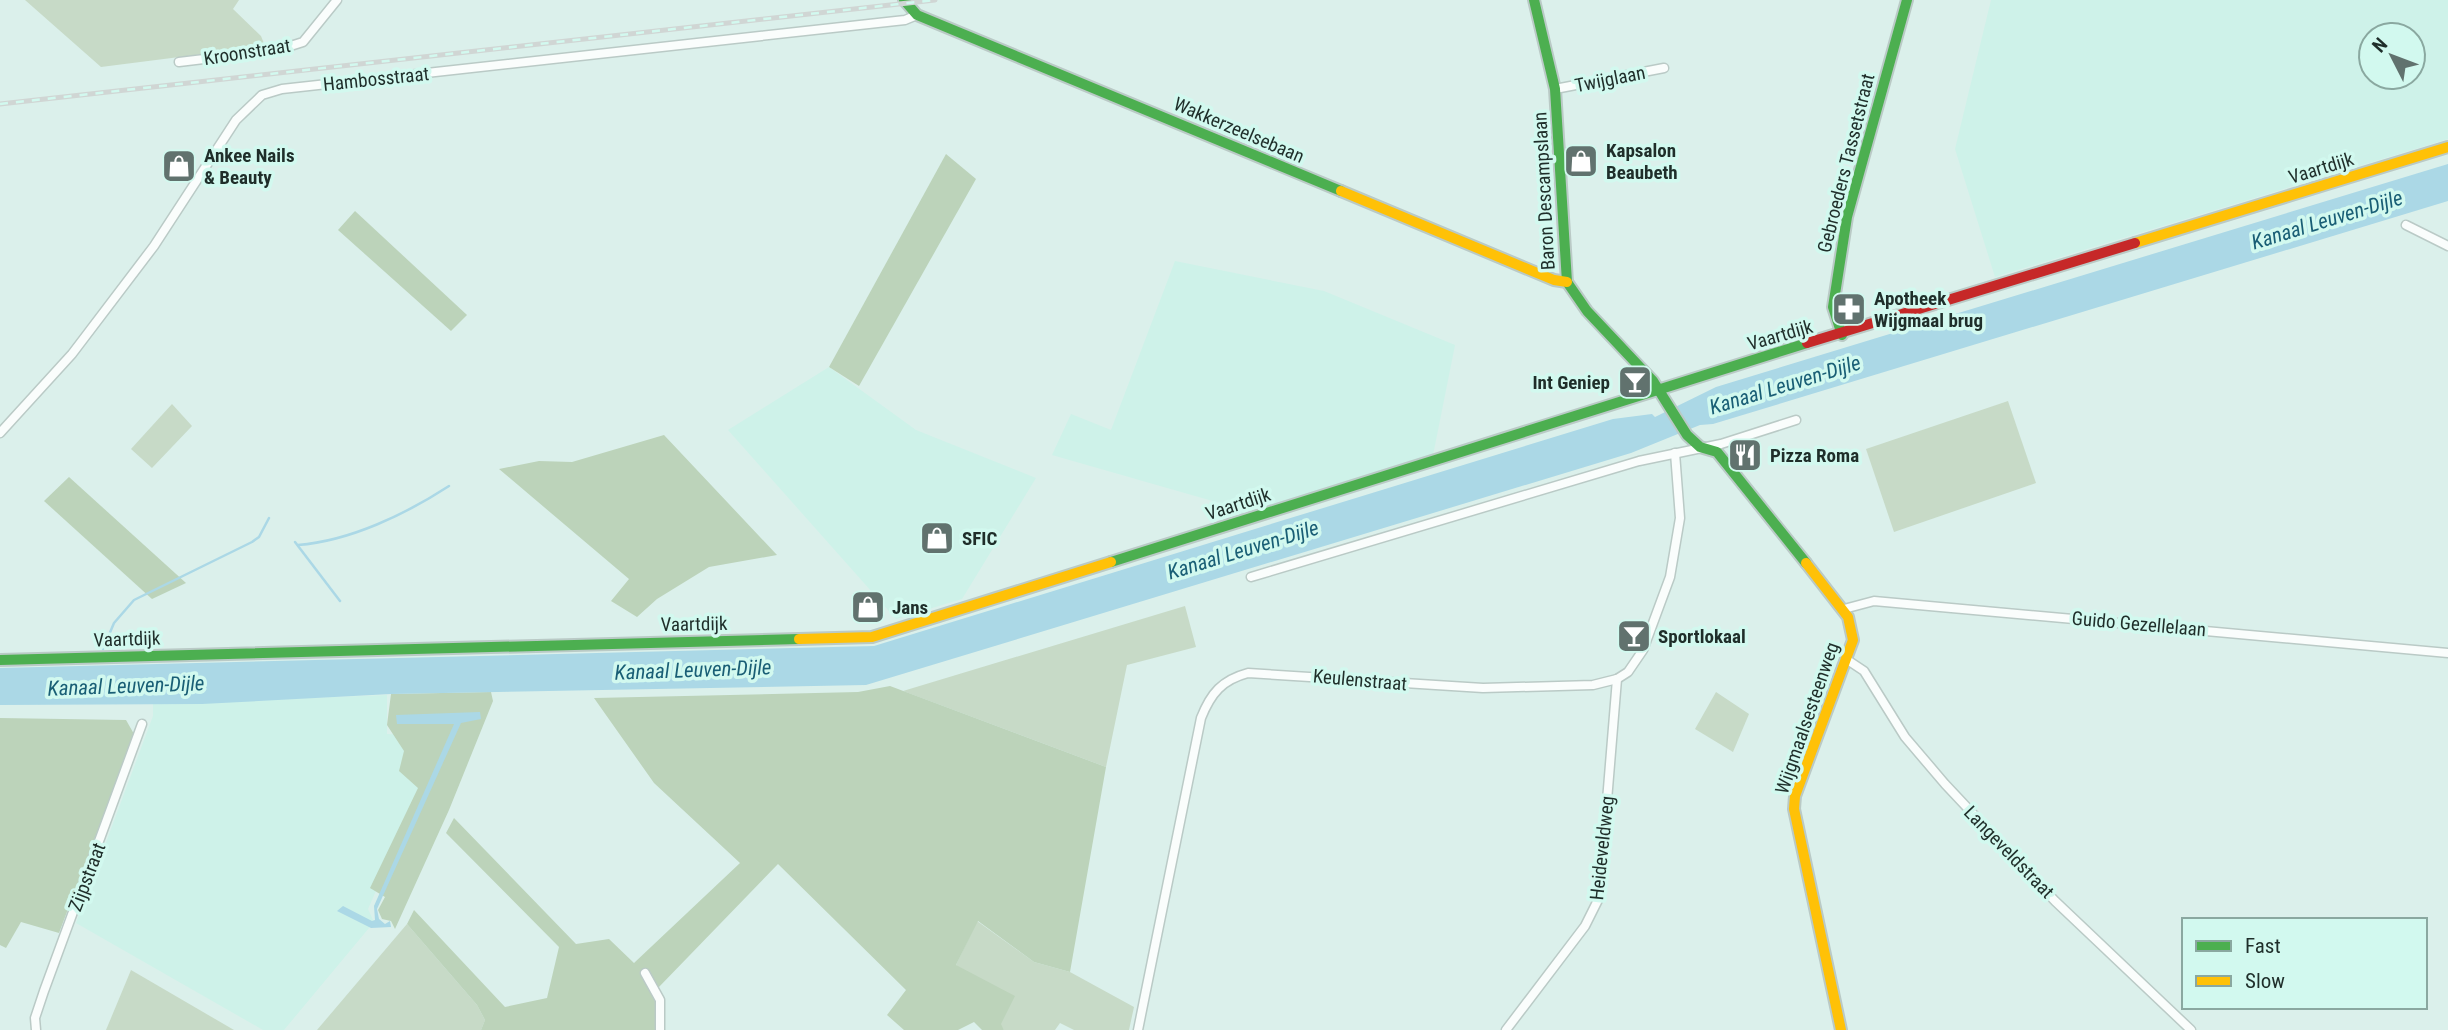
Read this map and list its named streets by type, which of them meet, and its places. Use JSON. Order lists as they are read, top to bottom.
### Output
{
  "streets": {
    "street": [
      "Kroonstraat",
      "Hambosstraat",
      "Twijglaan",
      "Wakkerzeelsebaan",
      "Gebroeders Tassetstraat",
      "Vaartdijk",
      "Baron Descampslaan",
      "Guido Gezellelaan",
      "Keulenstraat",
      "Wijgmaalsesteenweg",
      "Heideveldweg",
      "Langeveldstraat",
      "Zijpstraat"
    ]
  },
  "crossings": [
    ["Hambosstraat", "Wakkerzeelsebaan"],
    ["Twijglaan", "Baron Descampslaan"],
    ["Wakkerzeelsebaan", "Baron Descampslaan"],
    ["Gebroeders Tassetstraat", "Vaartdijk"],
    ["Vaartdijk", "Baron Descampslaan"],
    ["Vaartdijk", "Wijgmaalsesteenweg"],
    ["Baron Descampslaan", "Wijgmaalsesteenweg"],
    ["Guido Gezellelaan", "Wijgmaalsesteenweg"],
    ["Keulenstraat", "Heideveldweg"],
    ["Wijgmaalsesteenweg", "Langeveldstraat"]
  ],
  "water": ["Kanaal Leuven-Dijle"],
  "places": {
    "shop": [
      "Kapsalon Beaubeth",
      "Ankee Nails & Beauty",
      "SFIC",
      "Jans"
    ],
    "pharmacy": ["Apotheek Wijgmaal brug"],
    "bar": ["Int Geniep", "Sportlokaal"],
    "restaurant": ["Pizza Roma"]
  },
  "legend": ["Fast", "Slow"],
  "north": "top left"
}
